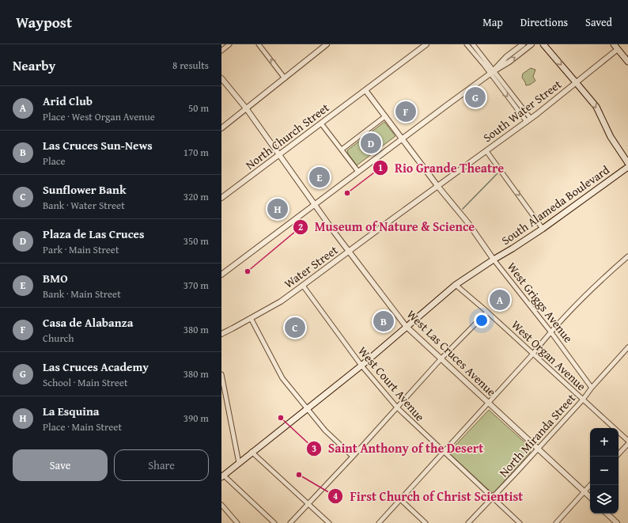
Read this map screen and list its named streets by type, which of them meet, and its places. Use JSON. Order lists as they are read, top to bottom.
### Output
{
  "streets": {
    "main road": ["South Alameda Boulevard"],
    "street": [
      "South Water Street",
      "North Church Street",
      "Water Street",
      "West Griggs Avenue",
      "West Las Cruces Avenue",
      "West Organ Avenue",
      "West Court Avenue",
      "North Miranda Street"
    ]
  },
  "crossings": [
    ["South Water Street", "Water Street"],
    ["South Water Street", "West Griggs Avenue"],
    ["North Church Street", "West Griggs Avenue"],
    ["North Church Street", "West Las Cruces Avenue"],
    ["South Alameda Boulevard", "West Griggs Avenue"],
    ["South Alameda Boulevard", "West Las Cruces Avenue"],
    ["South Alameda Boulevard", "West Organ Avenue"],
    ["South Alameda Boulevard", "West Court Avenue"],
    ["Water Street", "West Griggs Avenue"],
    ["Water Street", "West Las Cruces Avenue"],
    ["Water Street", "West Court Avenue"],
    ["West Griggs Avenue", "North Miranda Street"],
    ["West Las Cruces Avenue", "North Miranda Street"],
    ["West Organ Avenue", "North Miranda Street"],
    ["West Court Avenue", "North Miranda Street"]
  ],
  "places": [
    "Rio Grande Theatre",
    "Museum of Nature & Science",
    "Saint Anthony of the Desert",
    "First Church of Christ Scientist"
  ],
  "page": {
    "header": "Waypost",
    "nav": ["Map", "Directions", "Saved"],
    "heading": ["Nearby", "8 results"],
    "list": [
      {
        "mark": "A",
        "name": "Arid Club",
        "note": "Place · West Organ Avenue",
        "value": "50 m"
      },
      {
        "mark": "B",
        "name": "Las Cruces Sun-News",
        "note": "Place",
        "value": "170 m"
      },
      {
        "mark": "C",
        "name": "Sunflower Bank",
        "note": "Bank · Water Street",
        "value": "320 m"
      },
      {
        "mark": "D",
        "name": "Plaza de Las Cruces",
        "note": "Park · Main Street",
        "value": "350 m"
      },
      {
        "mark": "E",
        "name": "BMO",
        "note": "Bank · Main Street",
        "value": "370 m"
      },
      {
        "mark": "F",
        "name": "Casa de Alabanza",
        "note": "Church",
        "value": "380 m"
      },
      {
        "mark": "G",
        "name": "Las Cruces Academy",
        "note": "School · Main Street",
        "value": "380 m"
      },
      {
        "mark": "H",
        "name": "La Esquina",
        "note": "Place · Main Street",
        "value": "390 m"
      }
    ],
    "pins": [
      "G",
      "F",
      "D",
      "E",
      "H",
      "A",
      "B",
      "C"
    ],
    "map_buttons": ["+", "−"],
    "buttons": ["Save", "Share"]
  }
}
